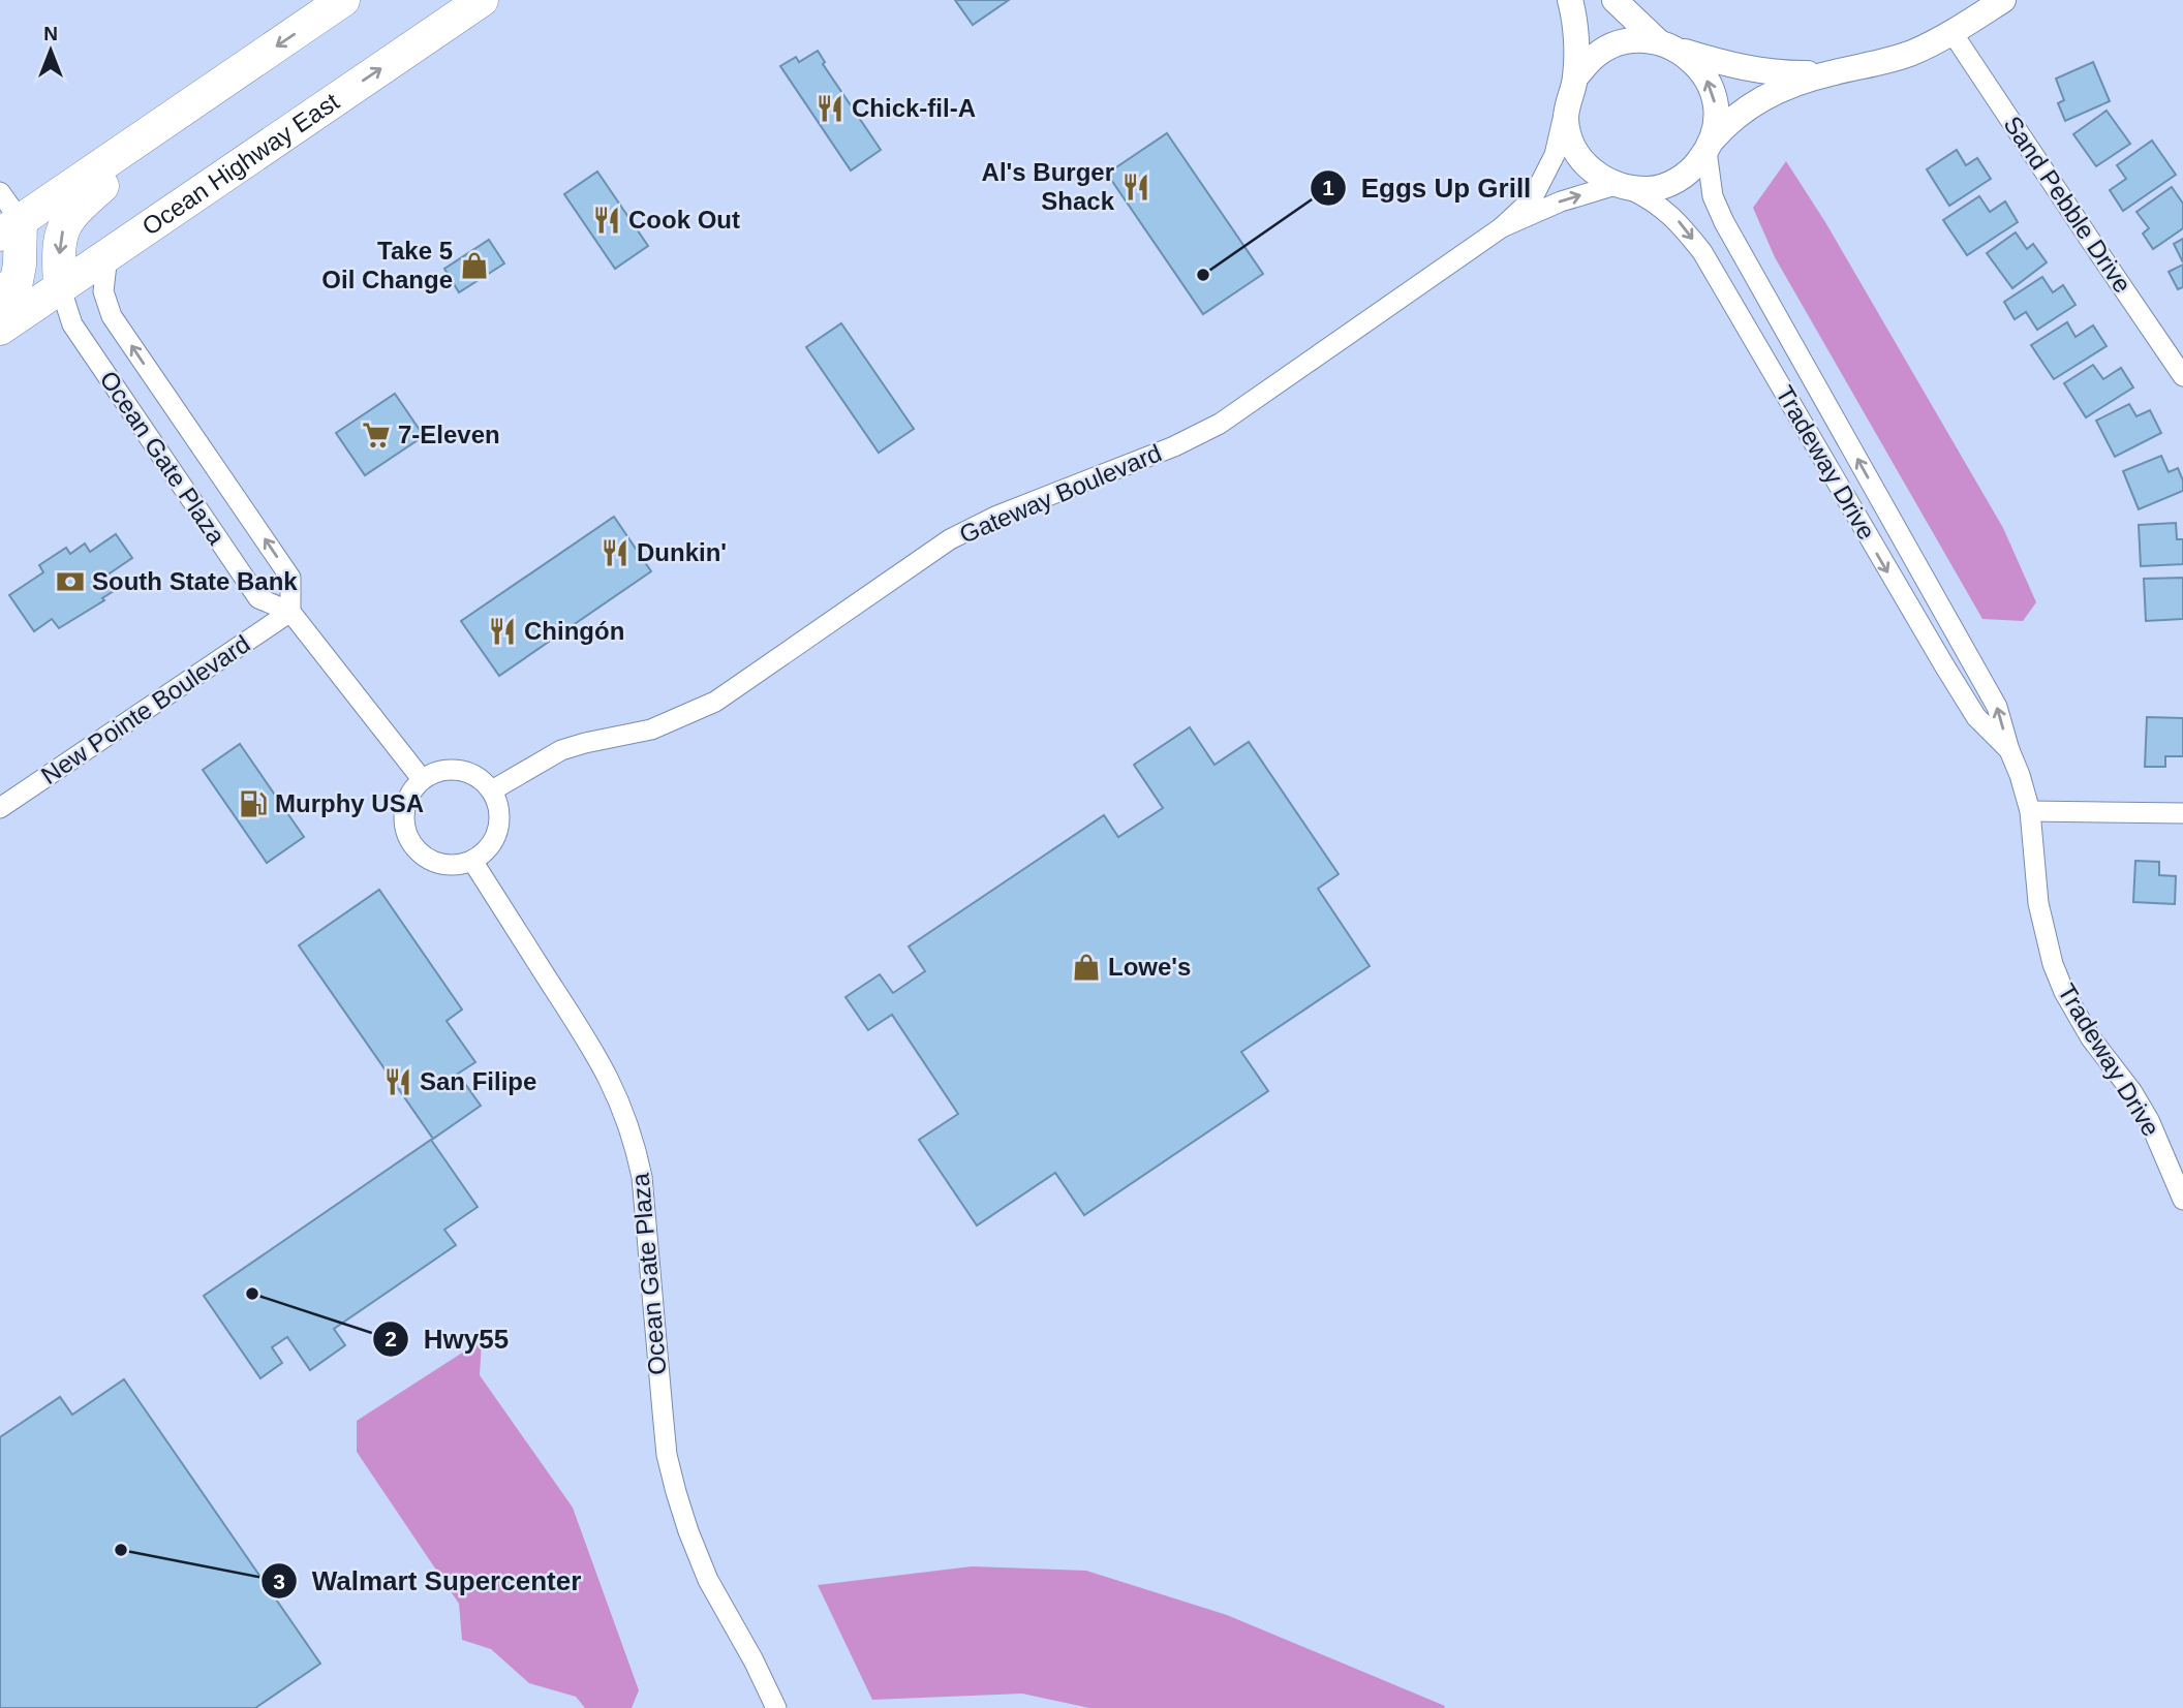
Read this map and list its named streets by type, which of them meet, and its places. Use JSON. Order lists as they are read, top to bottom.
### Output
{
  "streets": {
    "highway": ["Ocean Highway East"],
    "street": [
      "Sand Pebble Drive",
      "Ocean Gate Plaza",
      "Tradeway Drive",
      "Gateway Boulevard",
      "New Pointe Boulevard"
    ]
  },
  "crossings": [
    ["Ocean Highway East", "Ocean Gate Plaza"],
    ["Ocean Gate Plaza", "Gateway Boulevard"],
    ["Ocean Gate Plaza", "New Pointe Boulevard"]
  ],
  "places": {
    "restaurant": [
      "Chick-fil-A",
      "Al's Burger Shack",
      "Cook Out",
      "Dunkin'",
      "Chingón",
      "San Filipe"
    ],
    "shop": ["Take 5 Oil Change", "Lowe's"],
    "other": ["Eggs Up Grill", "Hwy55", "Walmart Supercenter"],
    "supermarket": ["7-Eleven"],
    "bank": ["South State Bank"],
    "fuel station": ["Murphy USA"]
  },
  "north": "top"
}
